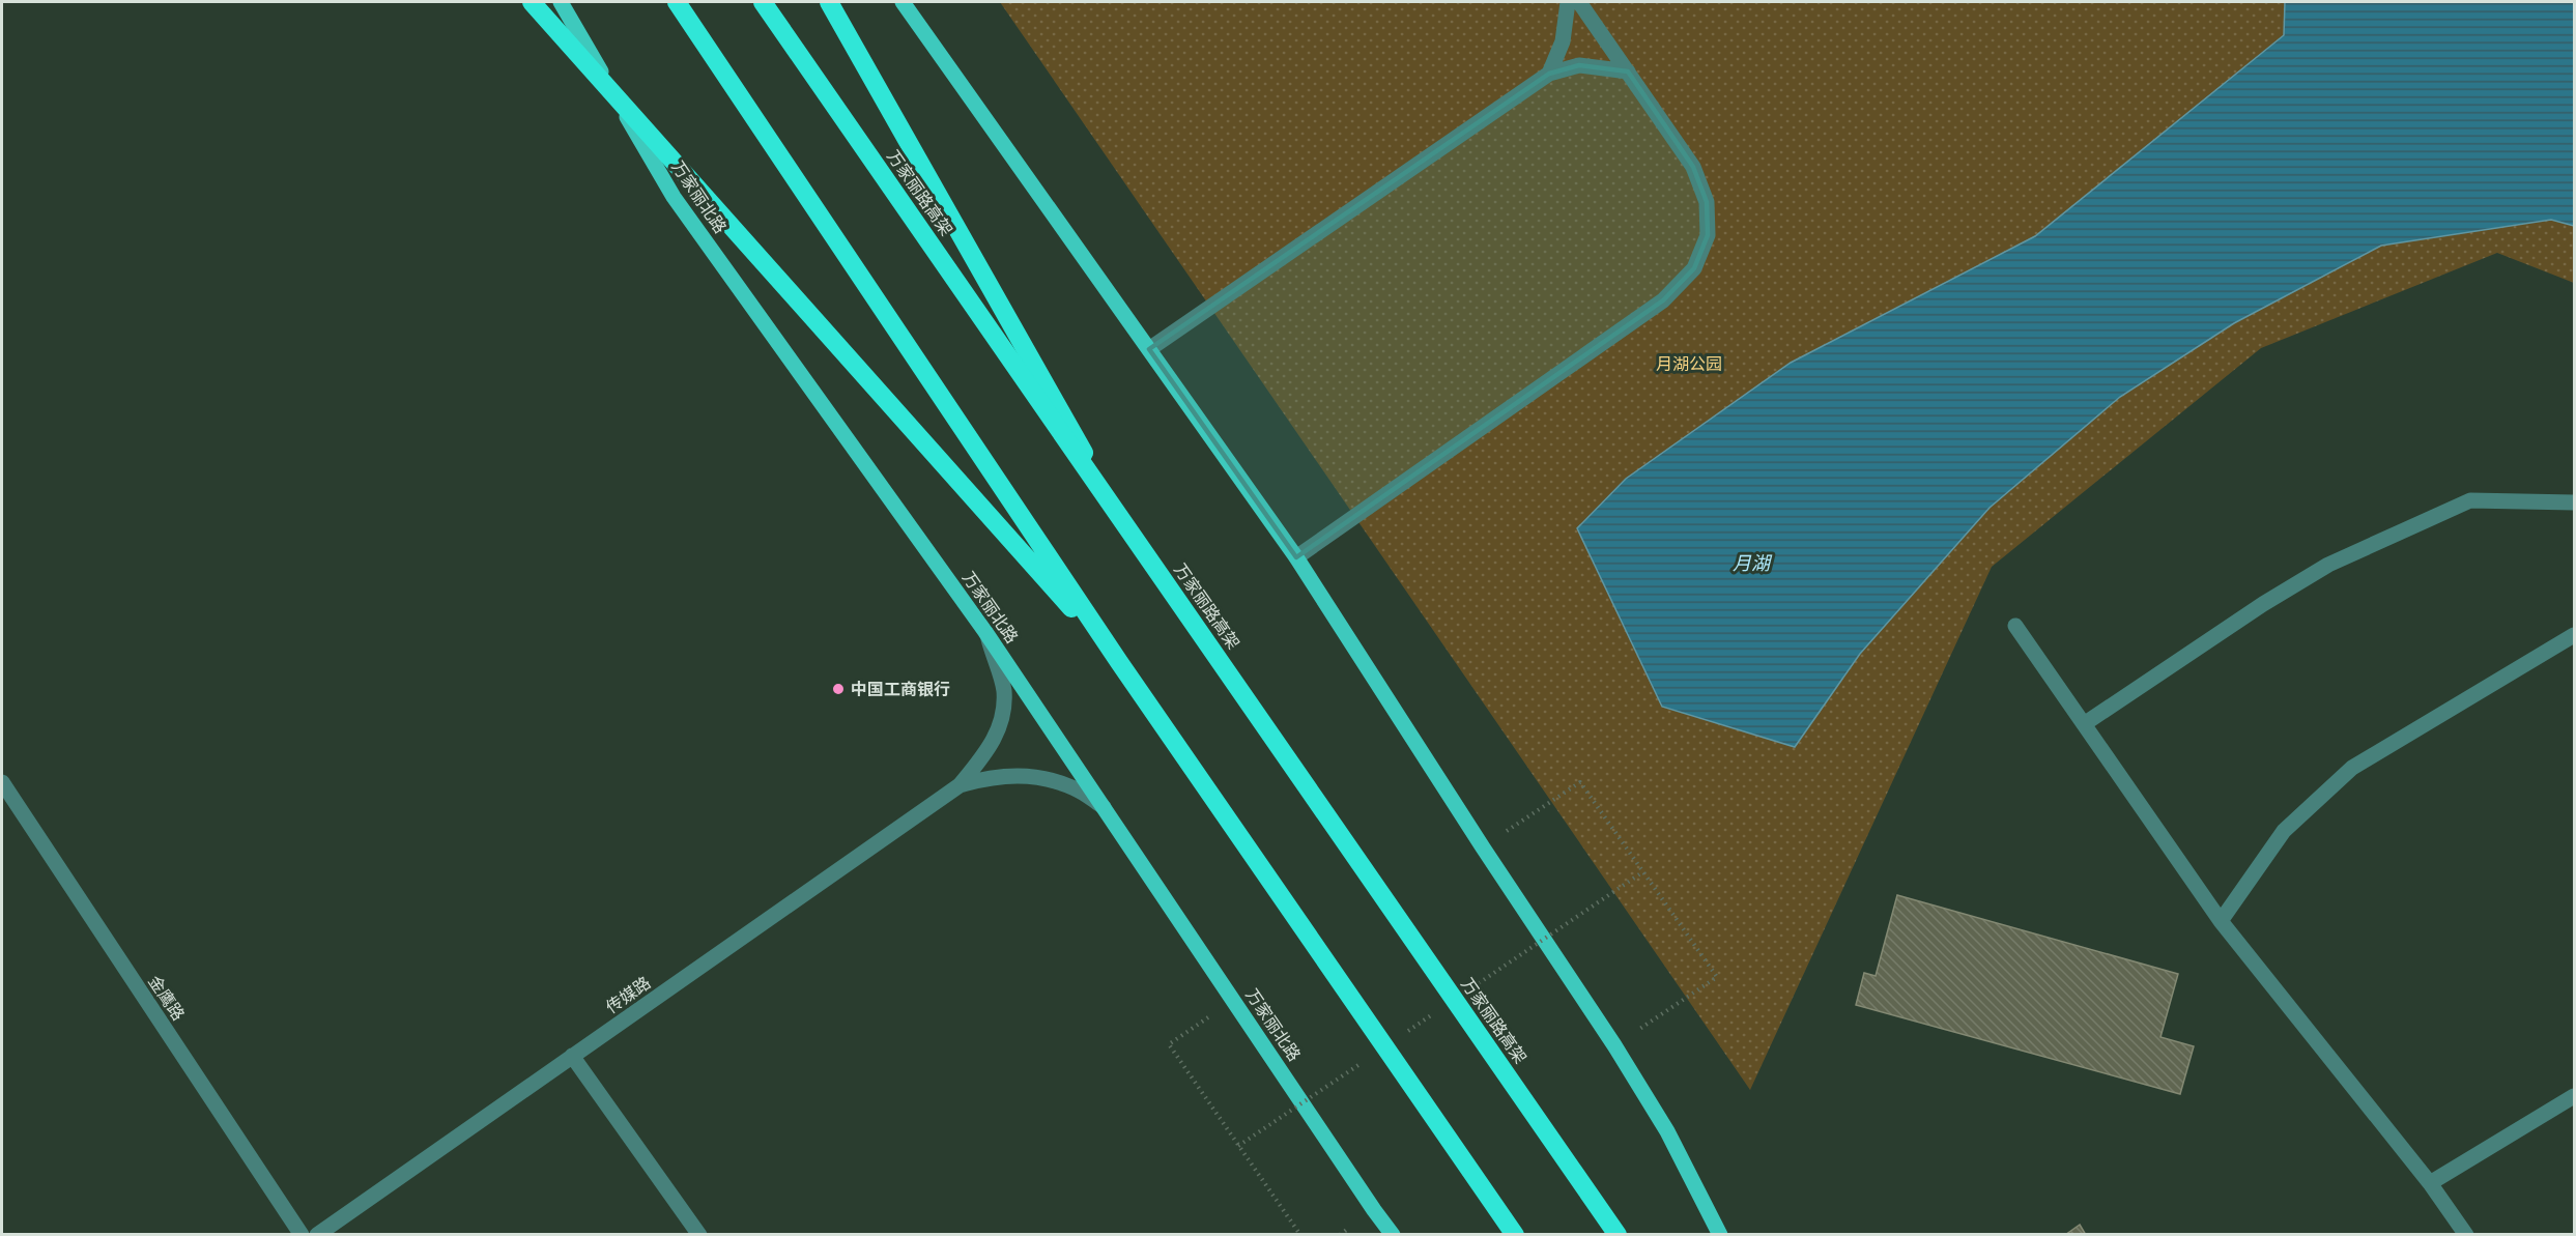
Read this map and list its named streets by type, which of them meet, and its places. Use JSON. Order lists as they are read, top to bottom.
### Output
{
  "streets": {
    "highway": ["万家丽路高架"],
    "main road": ["万家丽北路"],
    "street": ["传媒路", "金鹰路"]
  },
  "water": ["月湖"],
  "parks": ["月湖公园"],
  "places": ["中国工商银行"]
}
